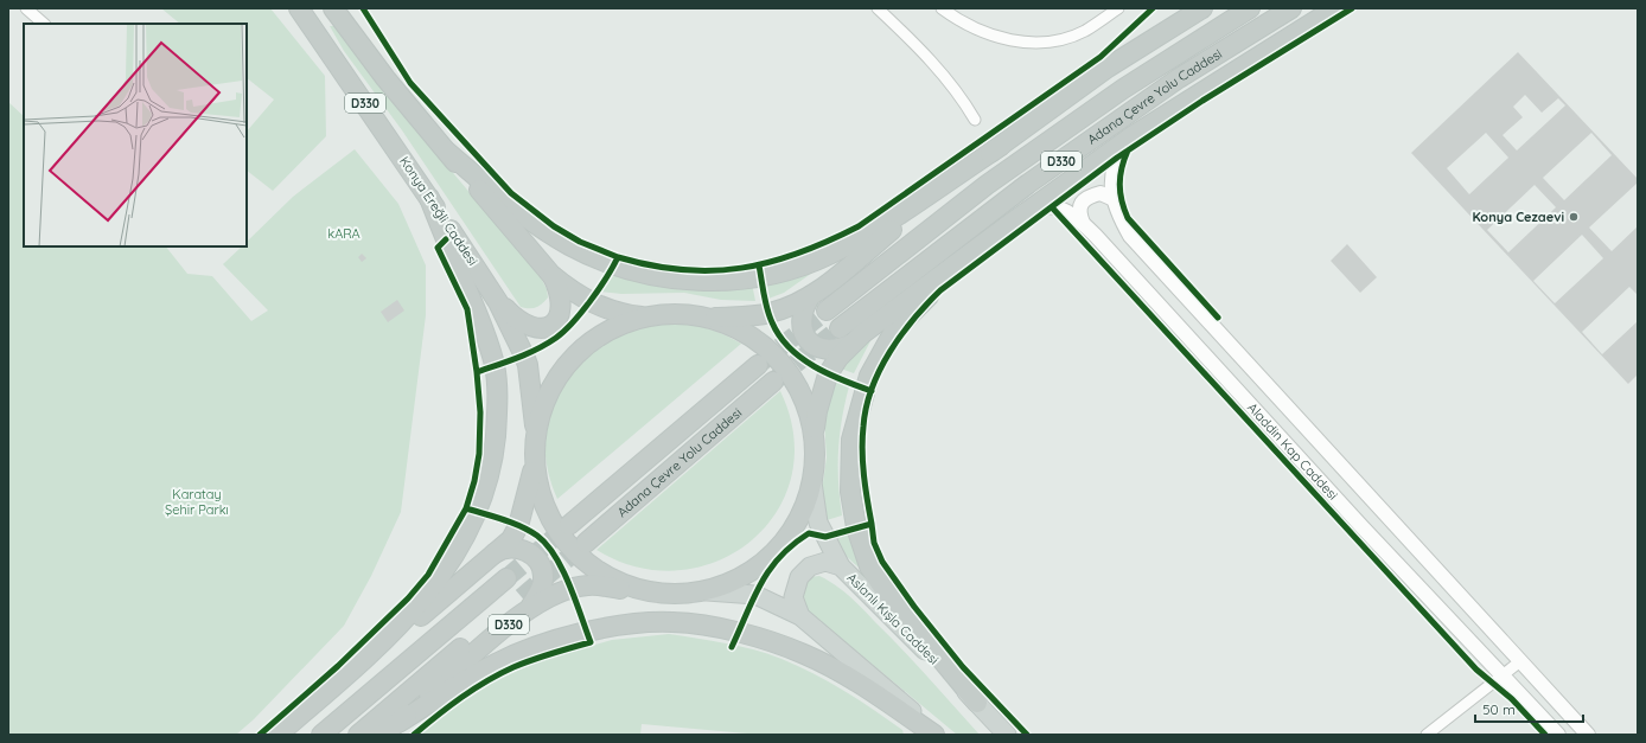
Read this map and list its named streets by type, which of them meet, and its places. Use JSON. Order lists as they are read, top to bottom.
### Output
{
  "streets": {
    "highway": ["Adana Çevre Yolu Caddesi", "D330", "Konya Ereğli Caddesi"],
    "main road": ["Aslanlı Kışla Caddesi"],
    "street": ["Aladdin Kap Caddesi"]
  },
  "crossings": [
    ["D330", "Konya Ereğli Caddesi"]
  ],
  "parks": ["kARA", "Karatay Şehir Parkı"],
  "places": ["Konya Cezaevi"],
  "scale_bar": "50 m"
}
